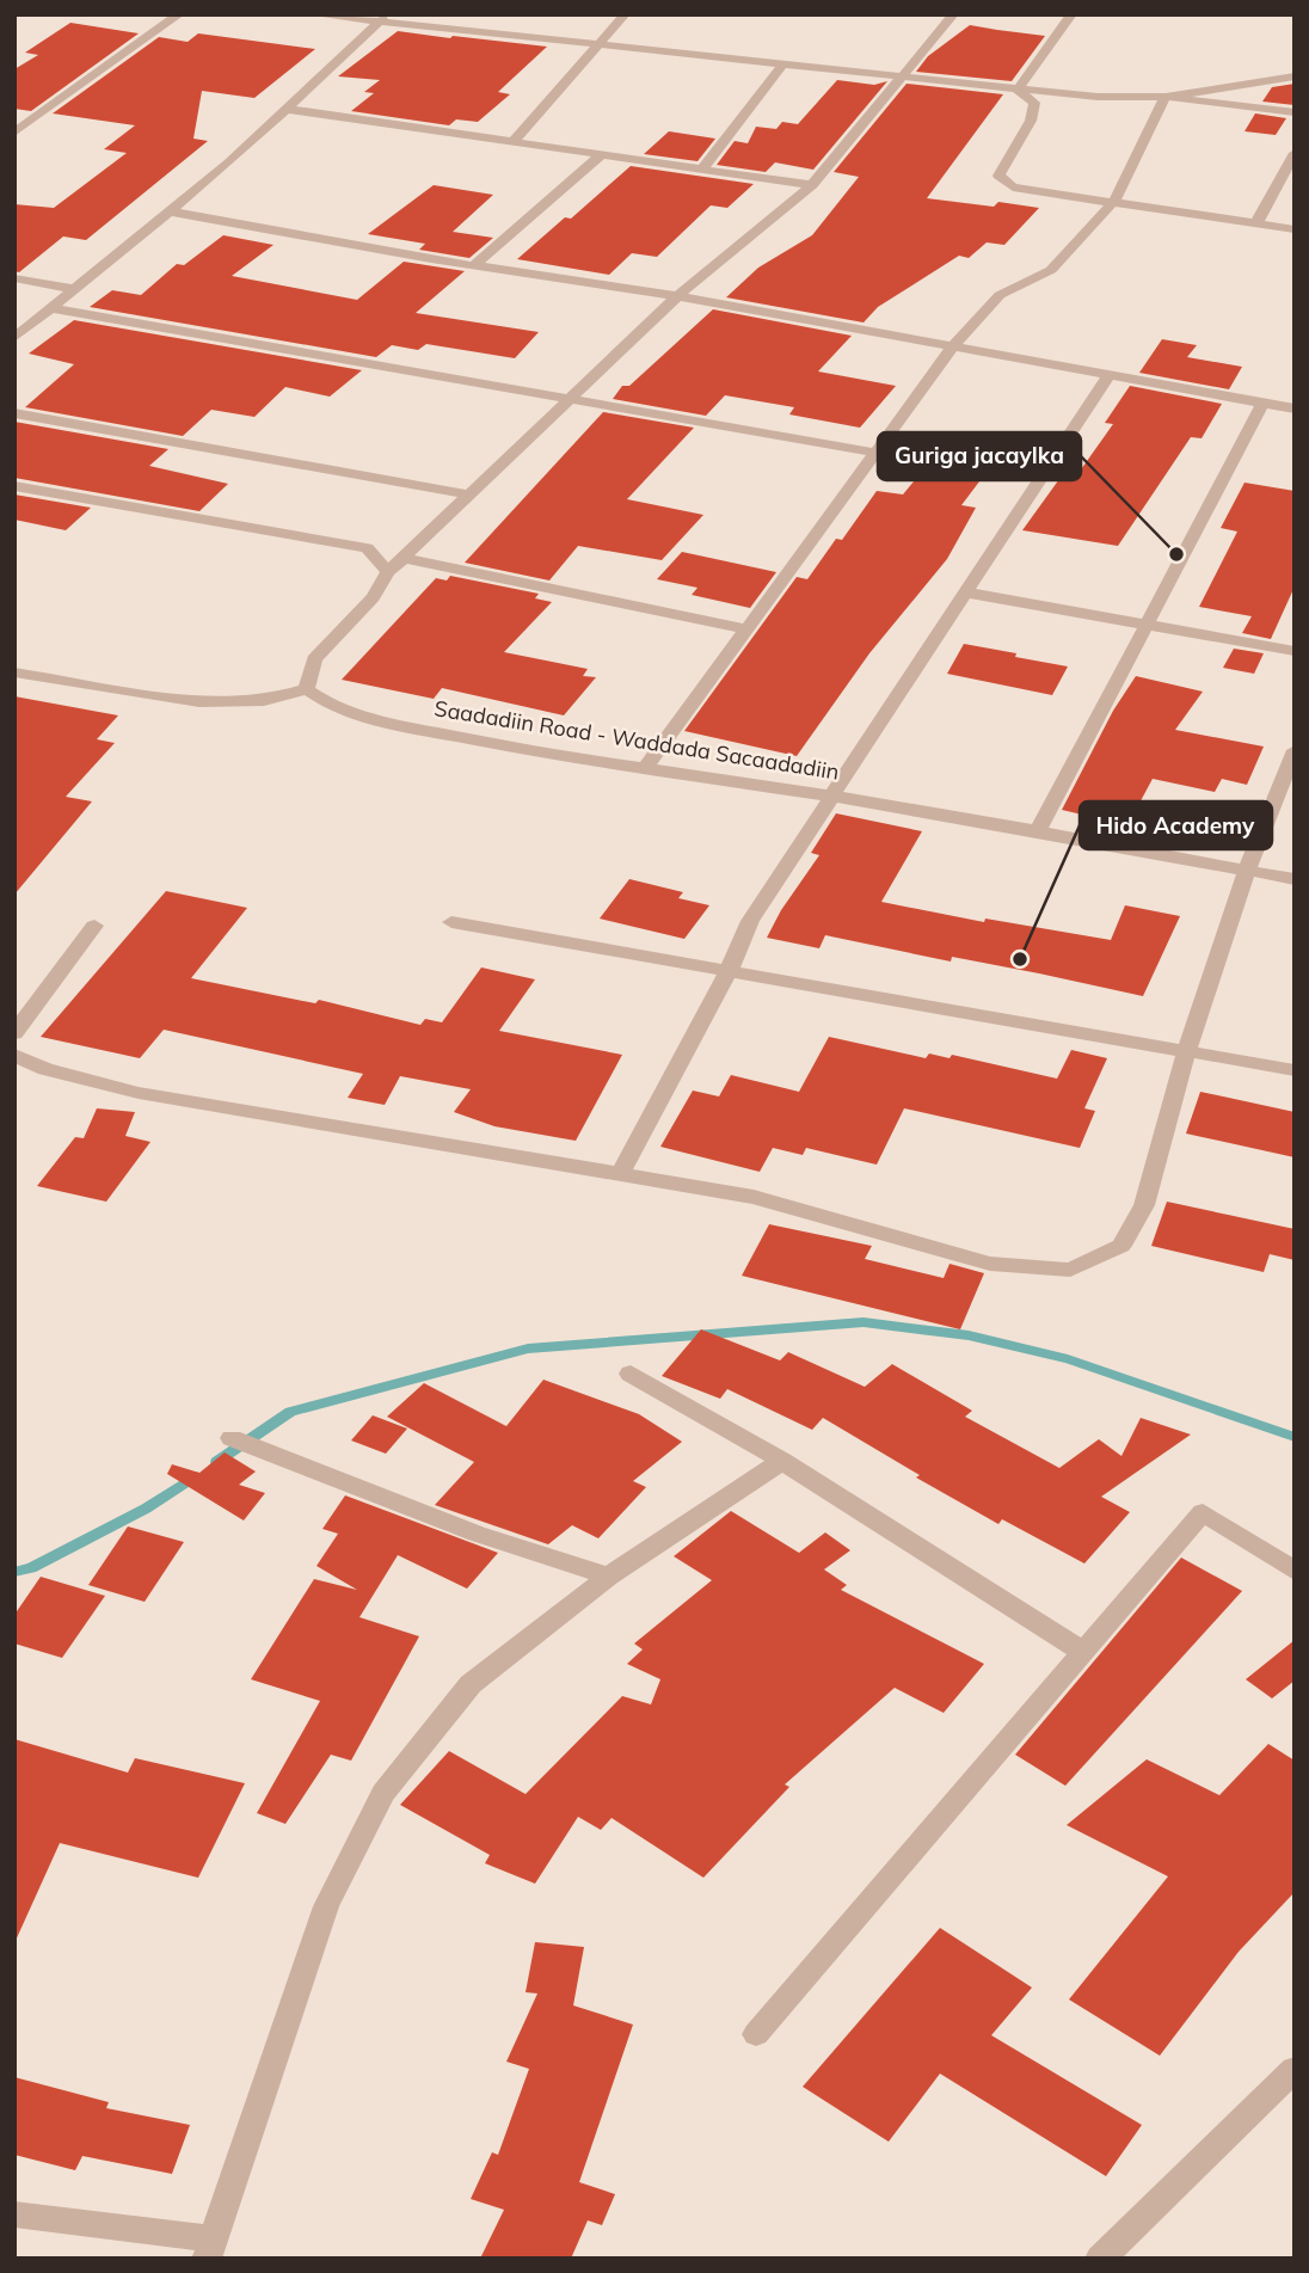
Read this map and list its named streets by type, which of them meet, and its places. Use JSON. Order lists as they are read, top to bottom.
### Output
{
  "streets": {
    "street": ["Saadadiin Road - Waddada Sacaadadiin"]
  },
  "places": ["Guriga jacaylka", "Hido Academy"]
}
